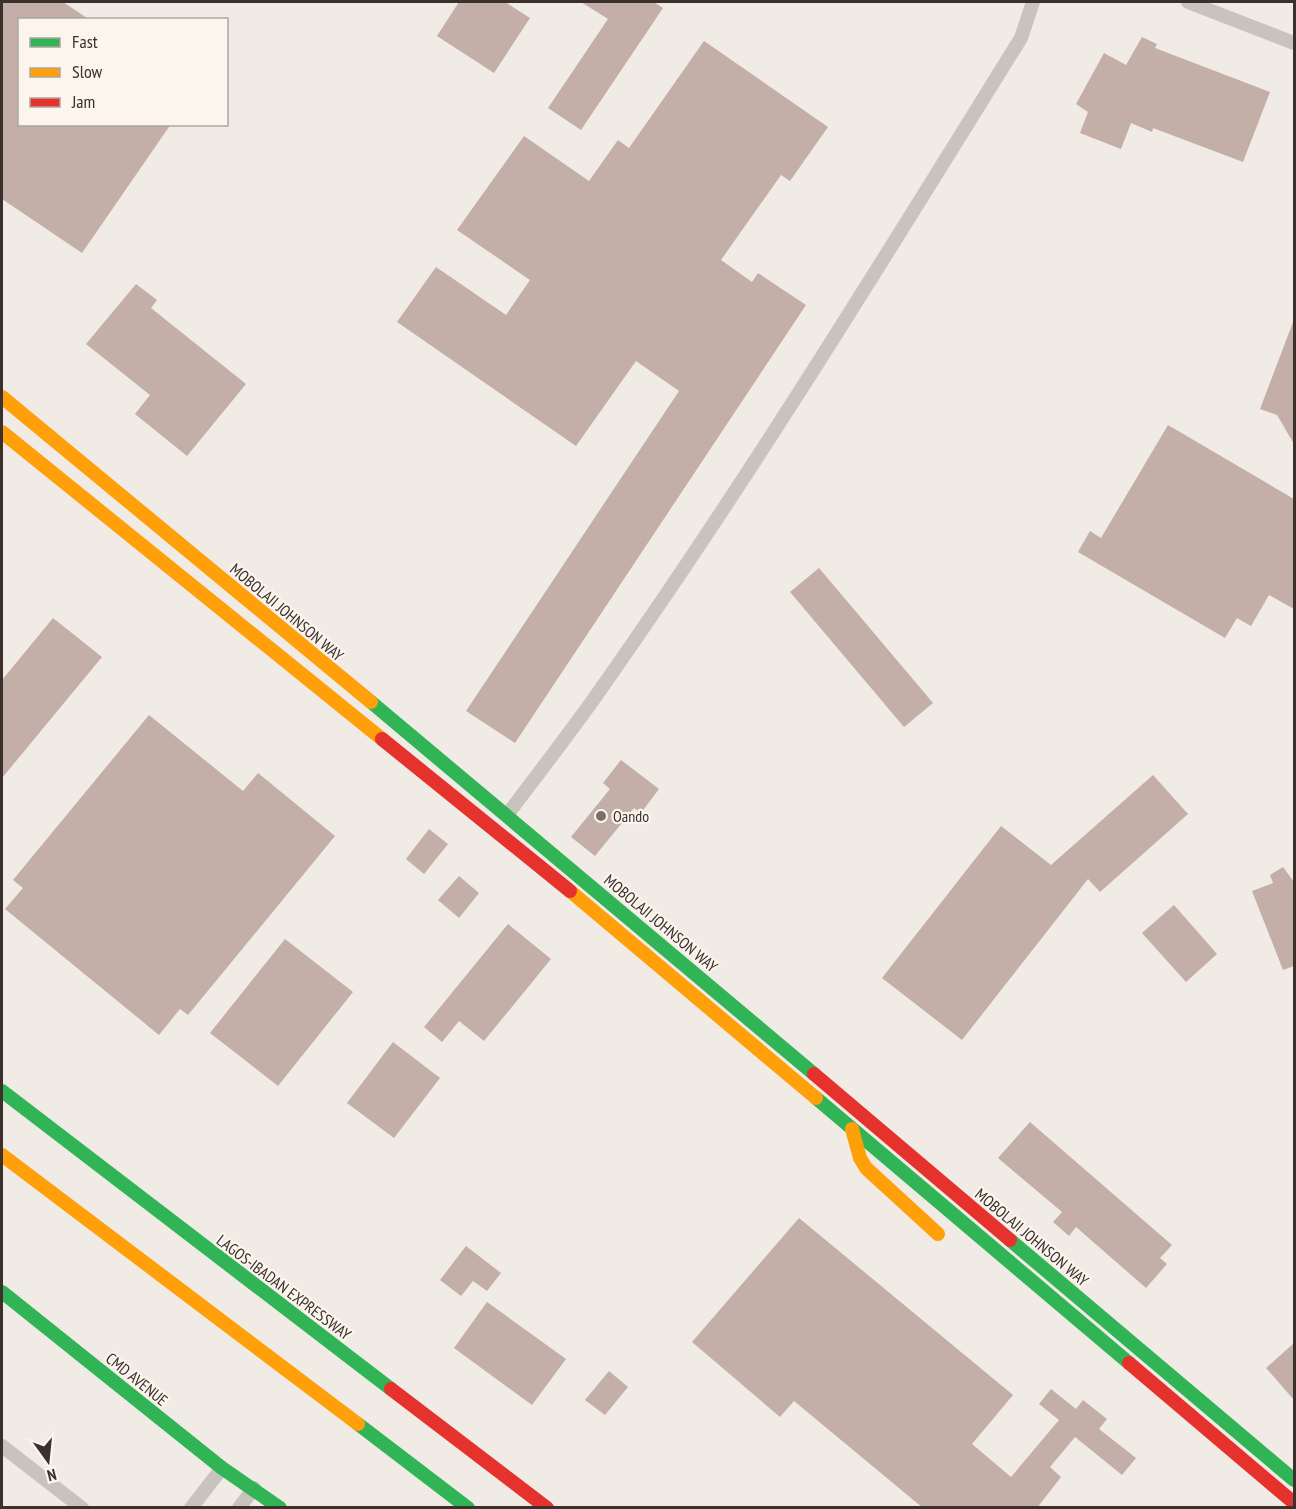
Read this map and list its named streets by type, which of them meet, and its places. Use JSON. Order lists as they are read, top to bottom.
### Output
{
  "streets": {
    "main road": ["MOBOLAJI JOHNSON WAY", "LAGOS-IBADAN EXPRESSWAY", "CMD AVENUE"]
  },
  "places": ["Oando"],
  "legend": ["Fast", "Slow", "Jam"],
  "north": "bottom"
}
